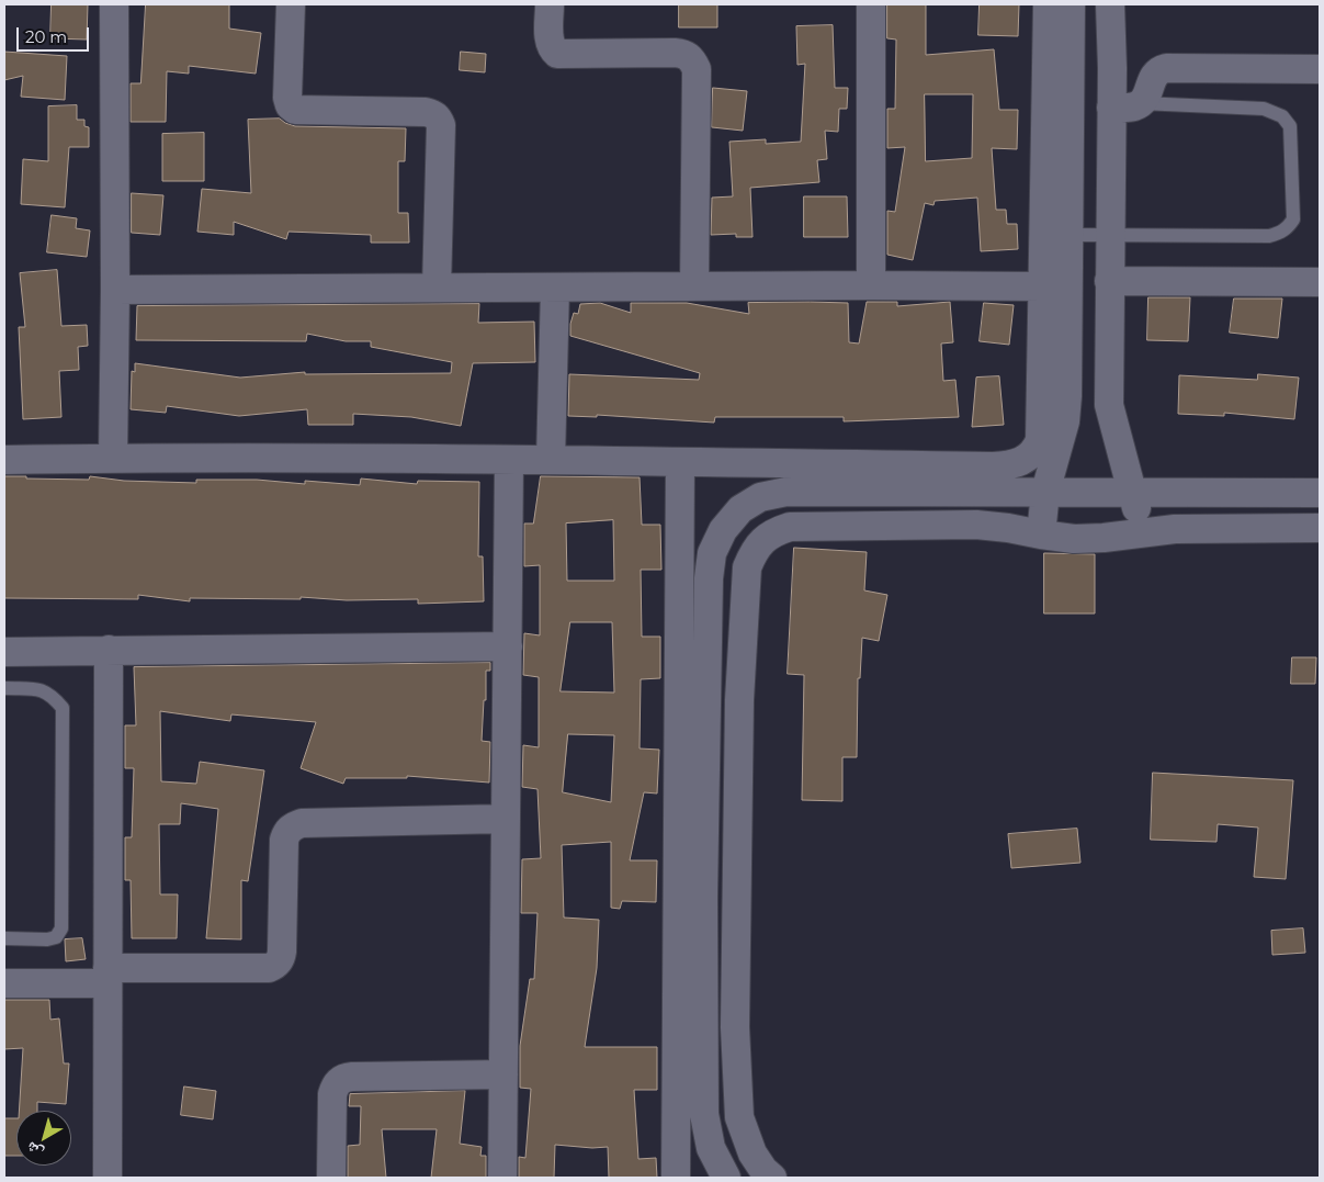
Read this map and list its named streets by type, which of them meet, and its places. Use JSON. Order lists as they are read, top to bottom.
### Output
{
  "scale_bar": "20 m",
  "north": "bottom left"
}
